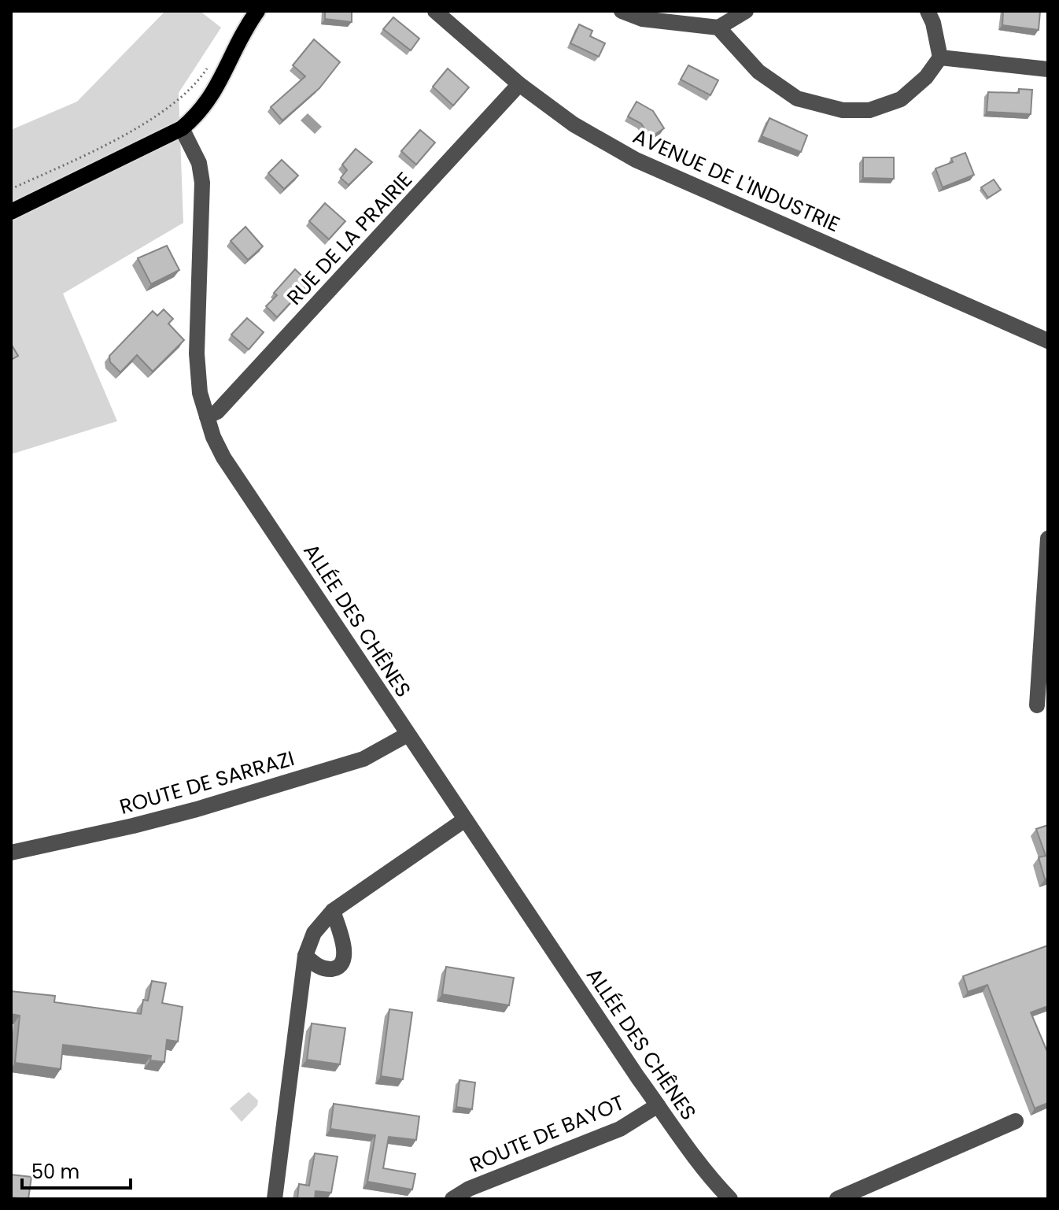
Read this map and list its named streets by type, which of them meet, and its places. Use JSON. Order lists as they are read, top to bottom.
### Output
{
  "streets": {
    "street": [
      "AVENUE DE L'INDUSTRIE",
      "RUE DE LA PRAIRIE",
      "ALLÉE DES CHÊNES",
      "ROUTE DE SARRAZI",
      "ROUTE DE BAYOT"
    ]
  },
  "crossings": [
    ["AVENUE DE L'INDUSTRIE", "RUE DE LA PRAIRIE"],
    ["RUE DE LA PRAIRIE", "ALLÉE DES CHÊNES"],
    ["ALLÉE DES CHÊNES", "ROUTE DE SARRAZI"],
    ["ALLÉE DES CHÊNES", "ROUTE DE BAYOT"]
  ],
  "scale_bar": "50 m"
}
